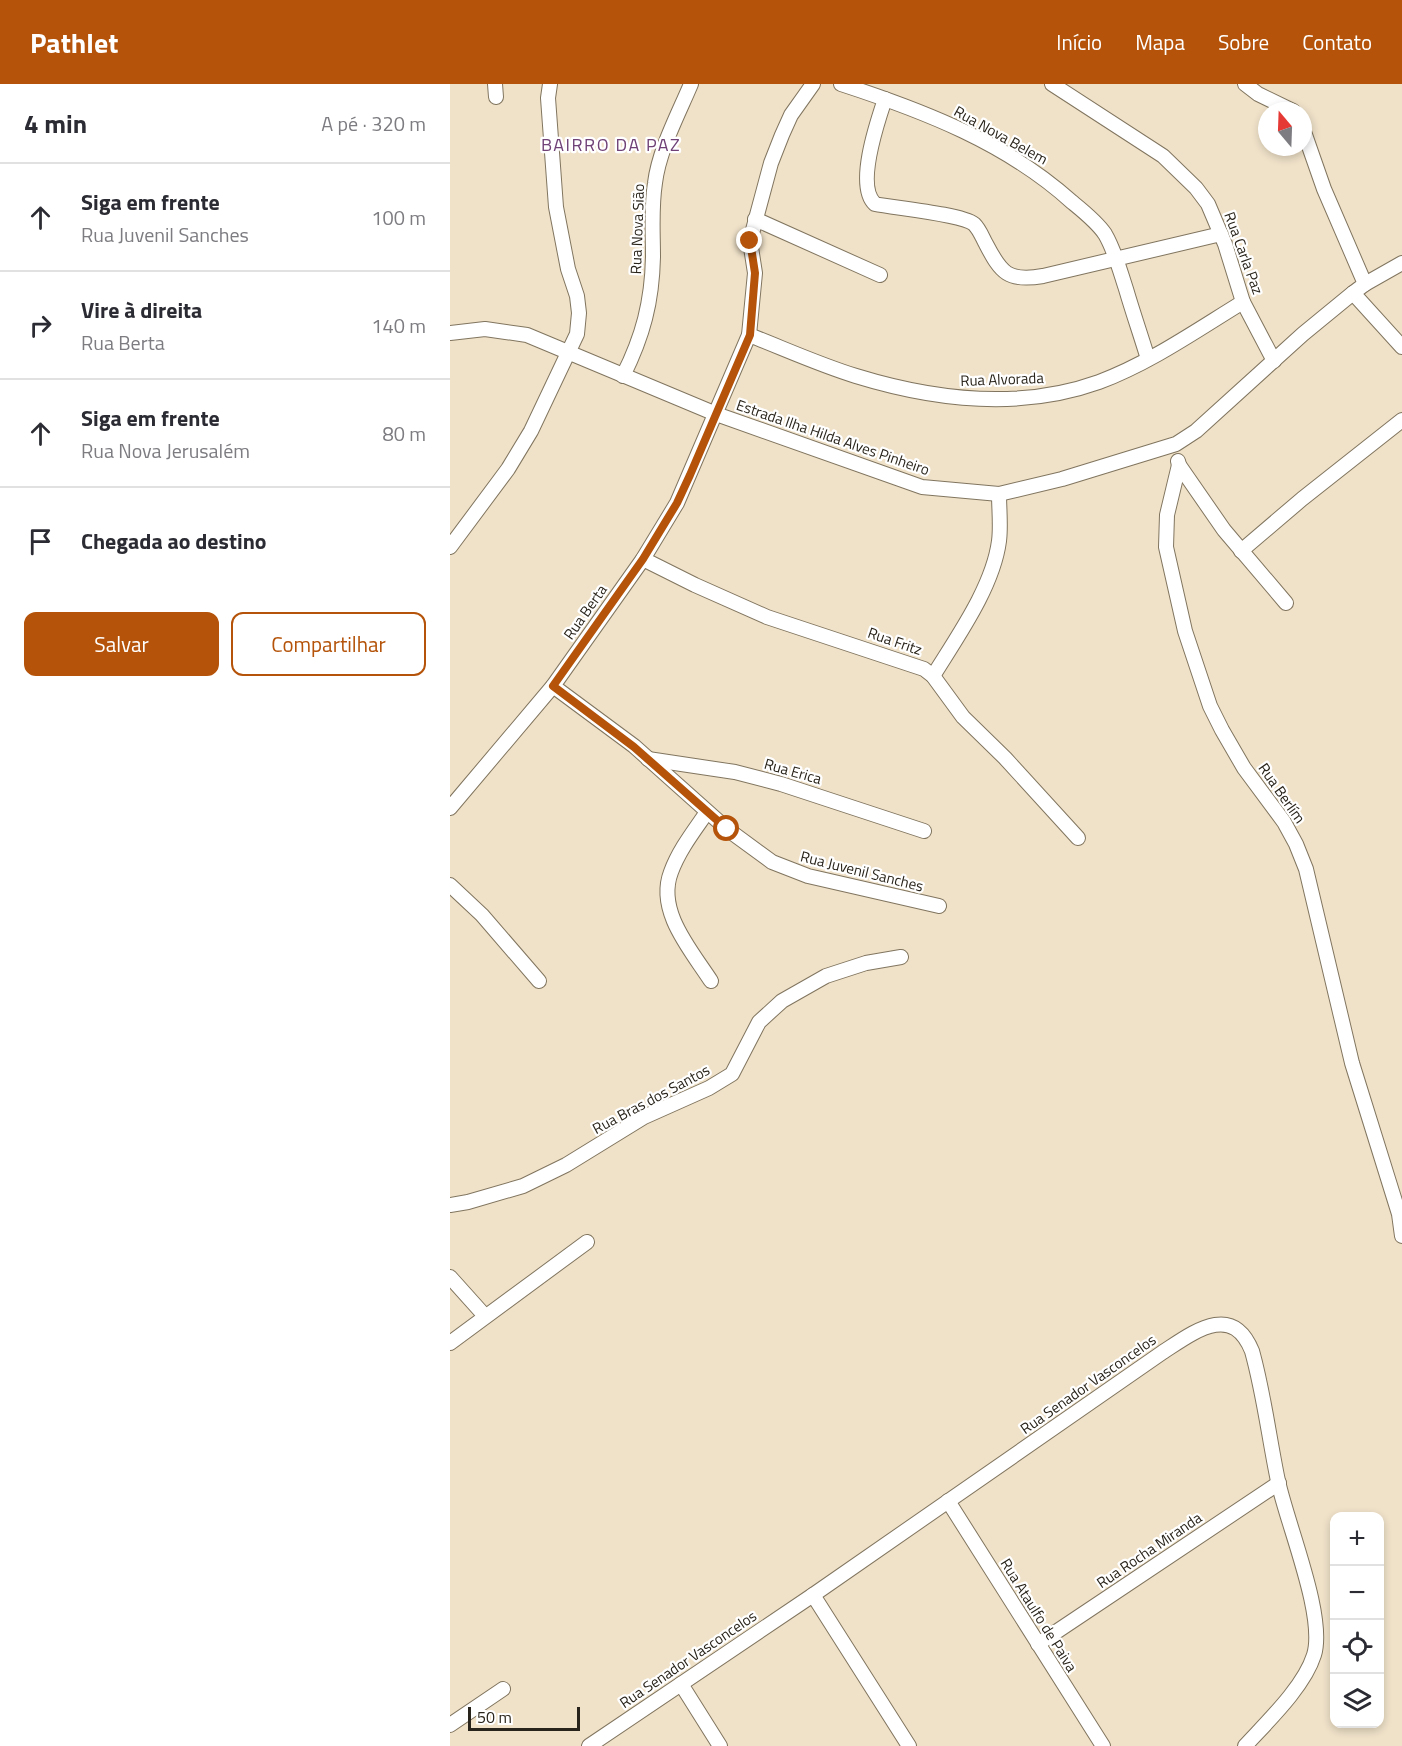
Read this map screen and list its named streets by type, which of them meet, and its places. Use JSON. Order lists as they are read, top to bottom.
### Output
{
  "streets": {
    "street": [
      "Rua Nova Belem",
      "Rua Nova Sião",
      "Rua Carla Paz",
      "Rua Alvorada",
      "Estrada Ilha Hilda Alves Pinheiro",
      "Rua Berta",
      "Rua Fritz",
      "Rua Erica",
      "Rua Berlím",
      "Rua Juvenil Sanches",
      "Rua Bras dos Santos",
      "Rua Senador Vasconcelos",
      "Rua Rocha Miranda",
      "Rua Ataulfo de Paiva"
    ]
  },
  "crossings": [
    ["Rua Nova Belem", "Rua Alvorada"],
    ["Rua Nova Sião", "Estrada Ilha Hilda Alves Pinheiro"],
    ["Rua Carla Paz", "Rua Alvorada"],
    ["Rua Carla Paz", "Estrada Ilha Hilda Alves Pinheiro"],
    ["Rua Alvorada", "Rua Berta"],
    ["Estrada Ilha Hilda Alves Pinheiro", "Rua Berta"],
    ["Rua Berta", "Rua Fritz"],
    ["Rua Berta", "Rua Juvenil Sanches"],
    ["Rua Erica", "Rua Juvenil Sanches"],
    ["Rua Senador Vasconcelos", "Rua Rocha Miranda"],
    ["Rua Senador Vasconcelos", "Rua Ataulfo de Paiva"],
    ["Rua Rocha Miranda", "Rua Ataulfo de Paiva"]
  ],
  "districts": ["BAIRRO DA PAZ"],
  "scale_bar": "50 m",
  "north": "top",
  "page": {
    "header": "Pathlet",
    "nav": [
      "Início",
      "Mapa",
      "Sobre",
      "Contato"
    ],
    "heading": ["4 min", "A pé · 320 m"],
    "list": [
      ["Siga em frente", "Rua Juvenil Sanches", "100 m"],
      ["Vire à direita", "Rua Berta", "140 m"],
      ["Siga em frente", "Rua Nova Jerusalém", "80 m"],
      "Chegada ao destino"
    ],
    "buttons": ["Salvar", "Compartilhar"],
    "map_buttons": ["+", "−"],
    "scale": "50 m"
  }
}
